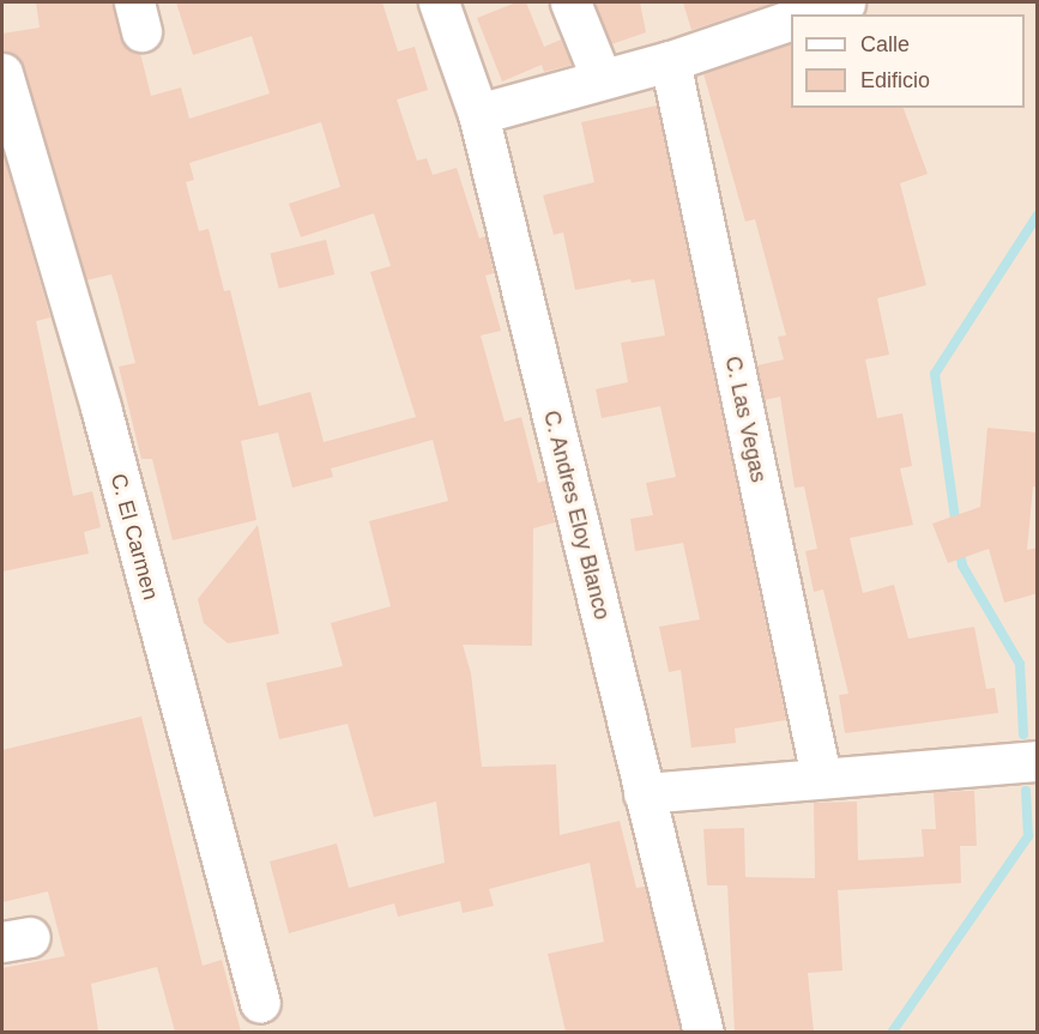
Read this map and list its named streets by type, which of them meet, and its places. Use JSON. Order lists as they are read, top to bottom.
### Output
{
  "streets": {
    "street": ["C. Las Vegas", "C. Andres Eloy Blanco", "C. El Carmen"]
  },
  "legend": ["Calle", "Edificio"]
}
